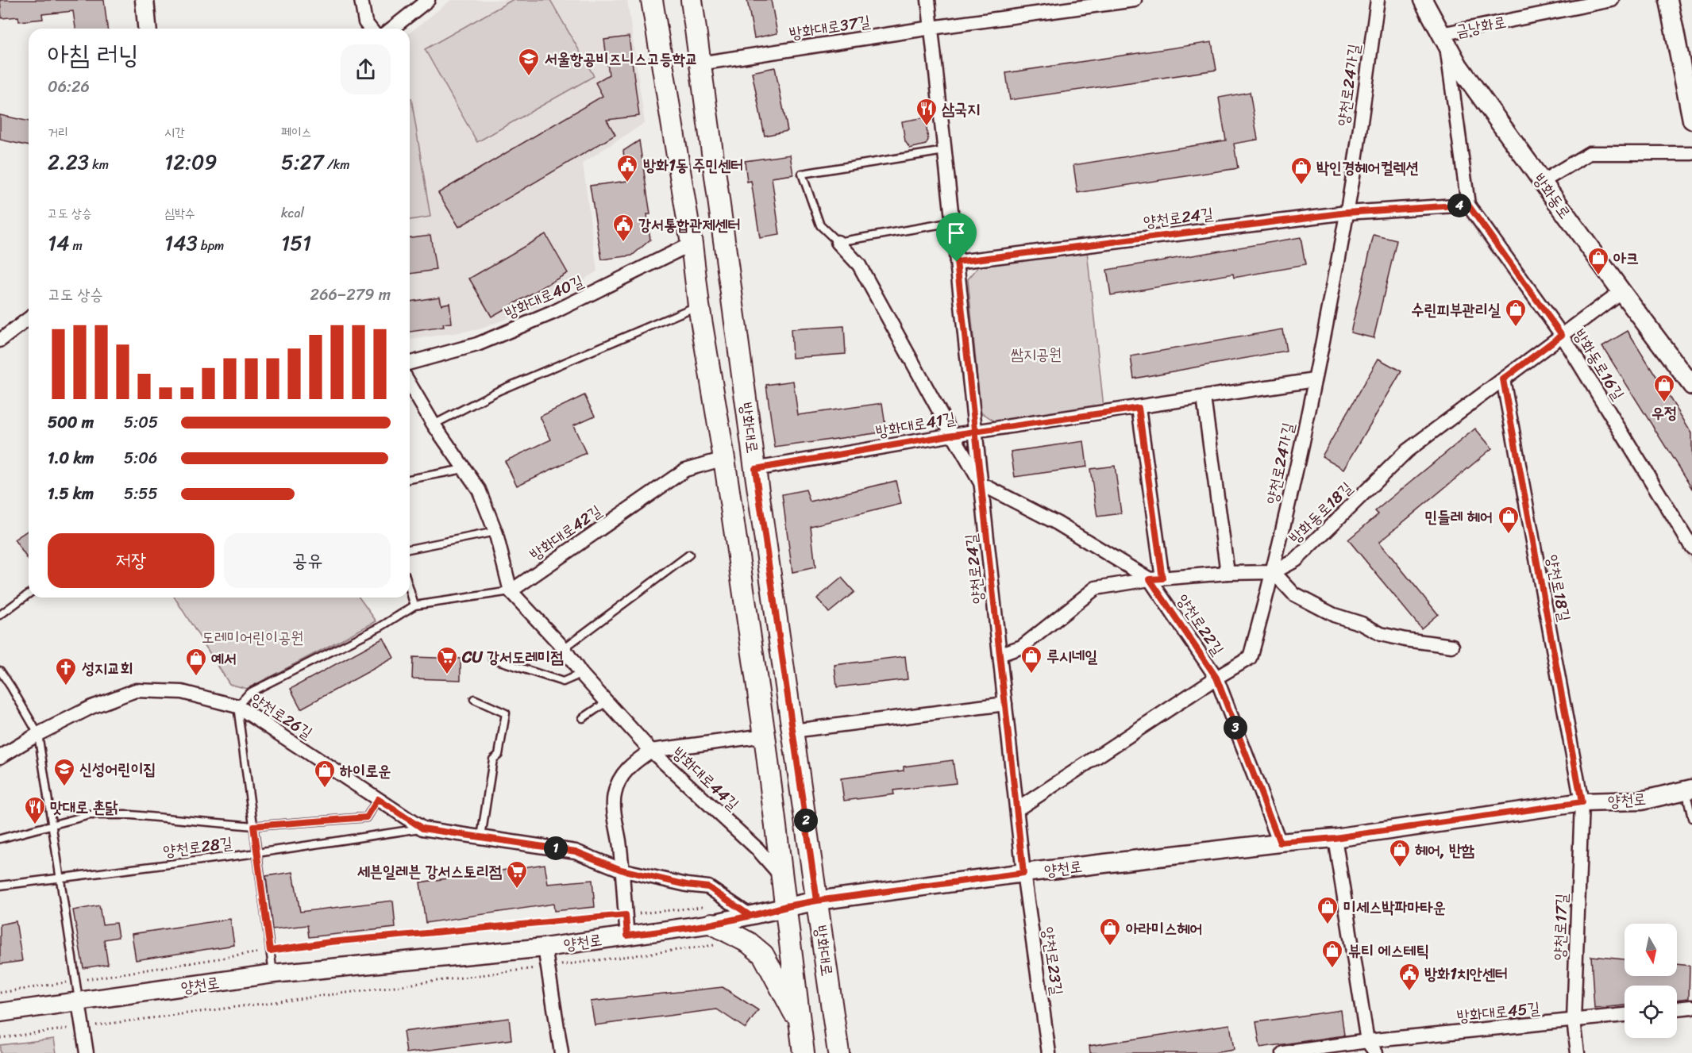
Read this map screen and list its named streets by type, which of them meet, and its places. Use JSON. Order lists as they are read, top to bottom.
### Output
{
  "streets": {
    "main road": ["방화동로", "방화대로", "양천로"],
    "street": [
      "금낭화로",
      "방화대로37길",
      "양천로24가길",
      "양천로24길",
      "방화대로40길",
      "방화동로16길",
      "방화대로41길",
      "방화동로18길",
      "방화대로42길",
      "양천로18길",
      "양천로22길",
      "양천로26길",
      "방화대로44길",
      "양천로17길",
      "양천로23길",
      "방화대로45길"
    ],
    "lane": ["양천로28길"]
  },
  "crossings": [
    ["금낭화로", "방화동로"],
    ["금낭화로", "방화동로16길"],
    ["방화대로37길", "양천로24길"],
    ["방화대로37길", "방화대로"],
    ["양천로24가길", "양천로24길"],
    ["양천로24가길", "방화대로41길"],
    ["양천로24가길", "방화동로18길"],
    ["양천로24가길", "양천로22길"],
    ["방화동로", "방화동로16길"],
    ["방화동로", "방화동로18길"],
    ["양천로24길", "방화대로41길"],
    ["양천로24길", "방화동로18길"],
    ["양천로24길", "양천로22길"],
    ["양천로24길", "양천로"],
    ["양천로24길", "양천로23길"],
    ["방화대로40길", "방화대로"],
    ["방화동로16길", "방화동로18길"],
    ["방화대로41길", "방화대로"],
    ["방화대로", "방화대로42길"],
    ["방화대로", "방화대로44길"],
    ["방화대로", "양천로"],
    ["방화동로18길", "양천로18길"],
    ["방화동로18길", "양천로22길"],
    ["방화대로42길", "양천로26길"],
    ["방화대로42길", "방화대로44길"],
    ["양천로18길", "양천로"],
    ["양천로18길", "양천로17길"],
    ["양천로22길", "양천로"],
    ["양천로26길", "양천로"],
    ["양천로26길", "양천로28길"],
    ["양천로", "양천로17길"],
    ["양천로", "양천로23길"],
    ["양천로17길", "방화대로45길"]
  ],
  "parks": ["쌈지공원", "도레미어린이공원"],
  "places": {
    "school or university": ["서울항공비즈니스고등학교", "신성어린이집"],
    "restaurant": ["삼국지", "맛대로 촌닭"],
    "public building": ["방화1동 주민센터", "강서통합관제센터", "방화1치안센터"],
    "shop": [
      "박인경헤어컬렉션",
      "아크",
      "수린피부관리실",
      "우정",
      "민들레 헤어",
      "루시네일",
      "예서",
      "하이로운",
      "헤어, 반함",
      "미세스박파마타운",
      "아라미스헤어",
      "뷰티 에스테틱"
    ],
    "supermarket": ["CU 강서도레미점", "세븐일레븐 강서스토리점"],
    "church": ["성지교회"]
  },
  "north": "bottom",
  "page": {
    "heading": ["아침 러닝", "06:26"],
    "stats": [
      ["거리", "2.23 km"],
      ["시간", "12:09"],
      ["페이스", "5:27 /km"],
      ["고도 상승", "14 m"],
      ["심박수", "143 bpm"],
      ["kcal", "151"]
    ],
    "pins": [
      "4",
      "3",
      "2",
      "1"
    ],
    "chart": ["고도 상승", "266–279 m"],
    "list": [
      {
        "name": "500 m",
        "note": "5:05"
      },
      {
        "name": "1.0 km",
        "note": "5:06"
      },
      {
        "name": "1.5 km",
        "note": "5:55"
      }
    ],
    "buttons": ["저장", "공유"]
  }
}
